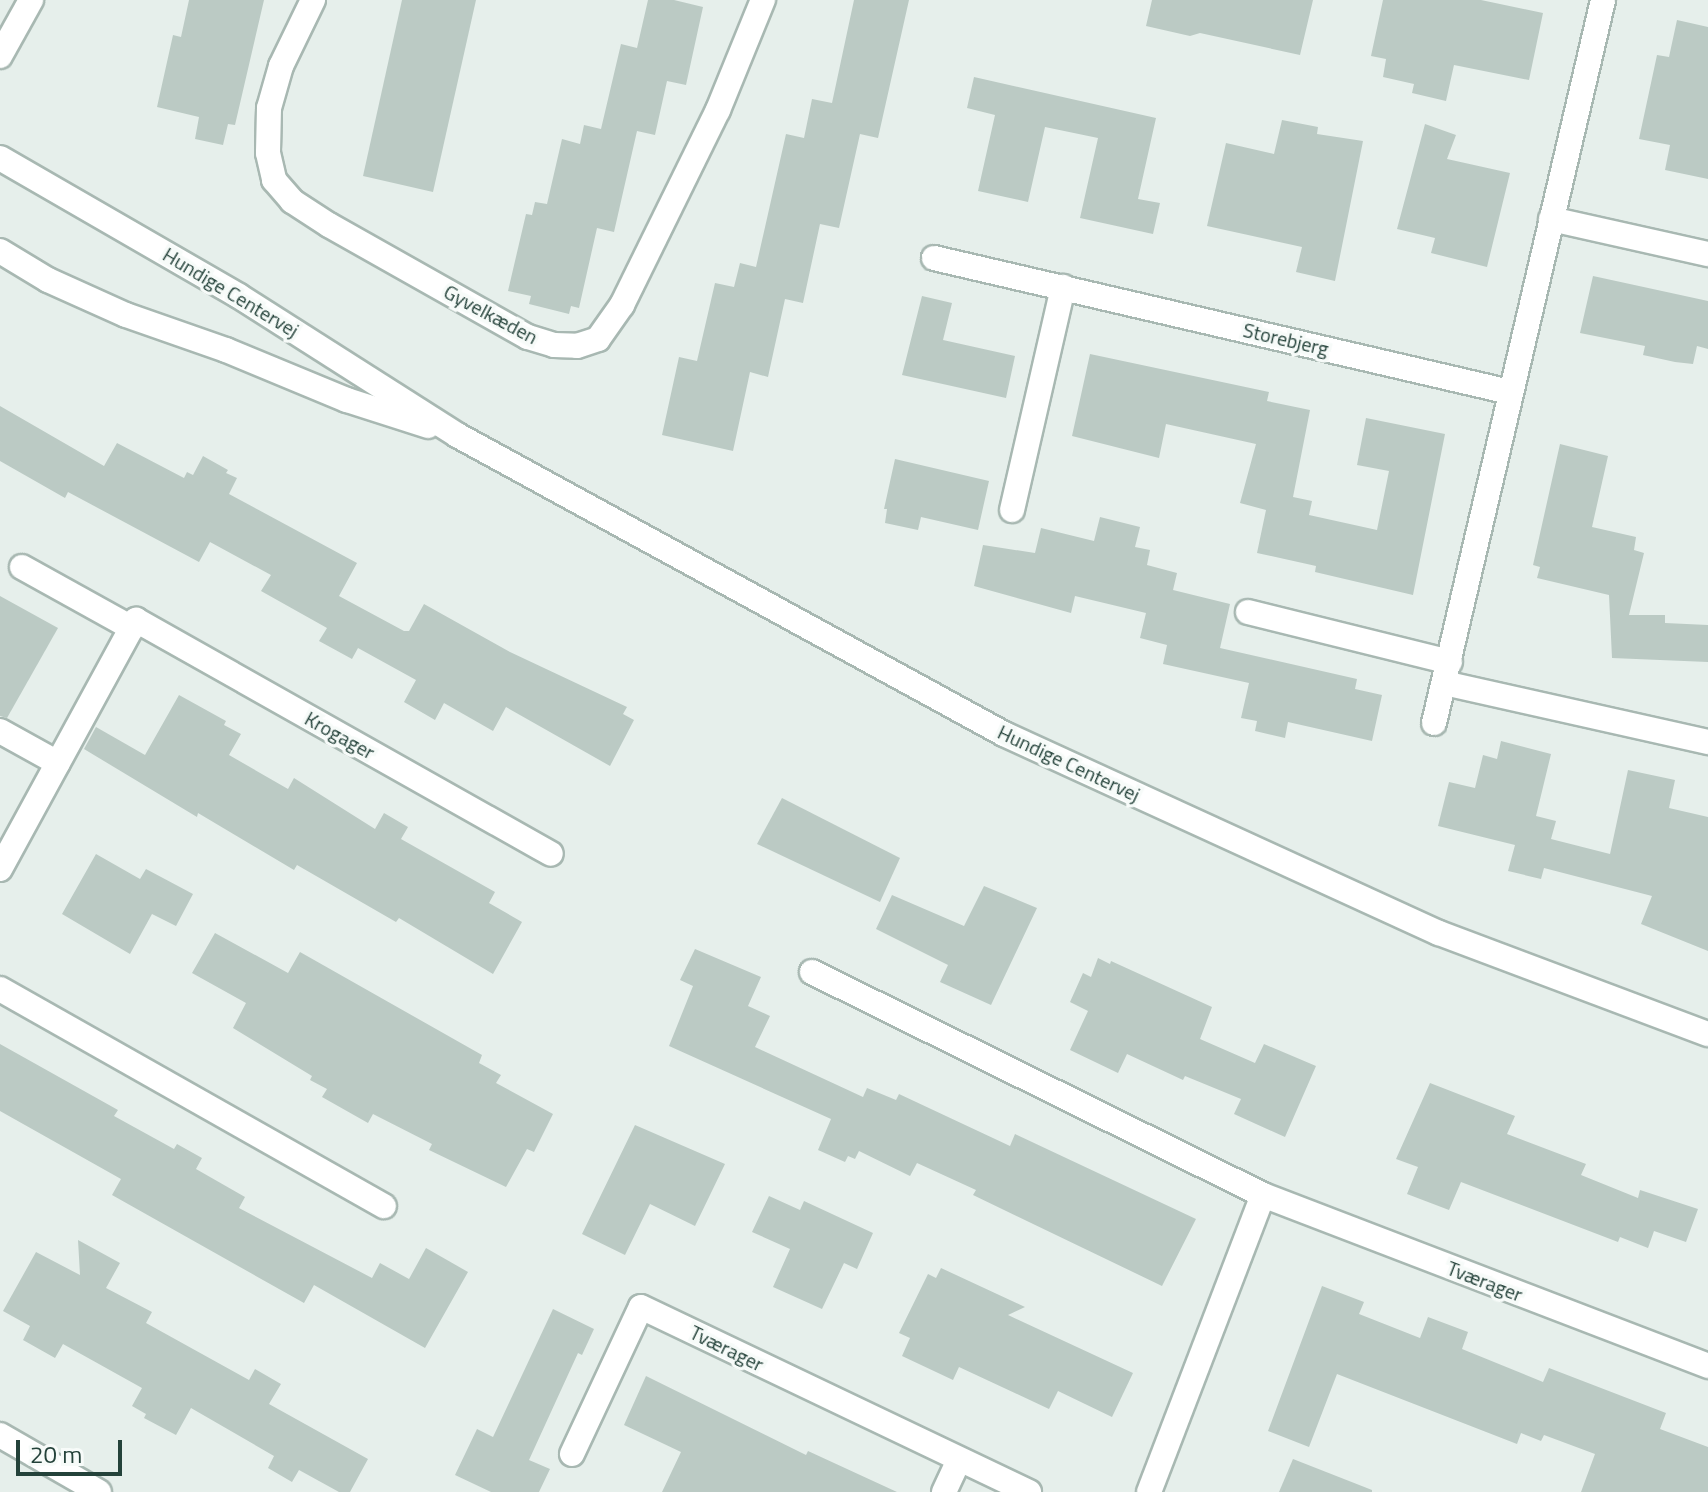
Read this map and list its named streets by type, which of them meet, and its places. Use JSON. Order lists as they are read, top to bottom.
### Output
{
  "streets": {
    "street": [
      "Hundige Centervej",
      "Gyvelkæden",
      "Storebjerg",
      "Krogager",
      "Tværager"
    ]
  },
  "scale_bar": "20 m"
}
